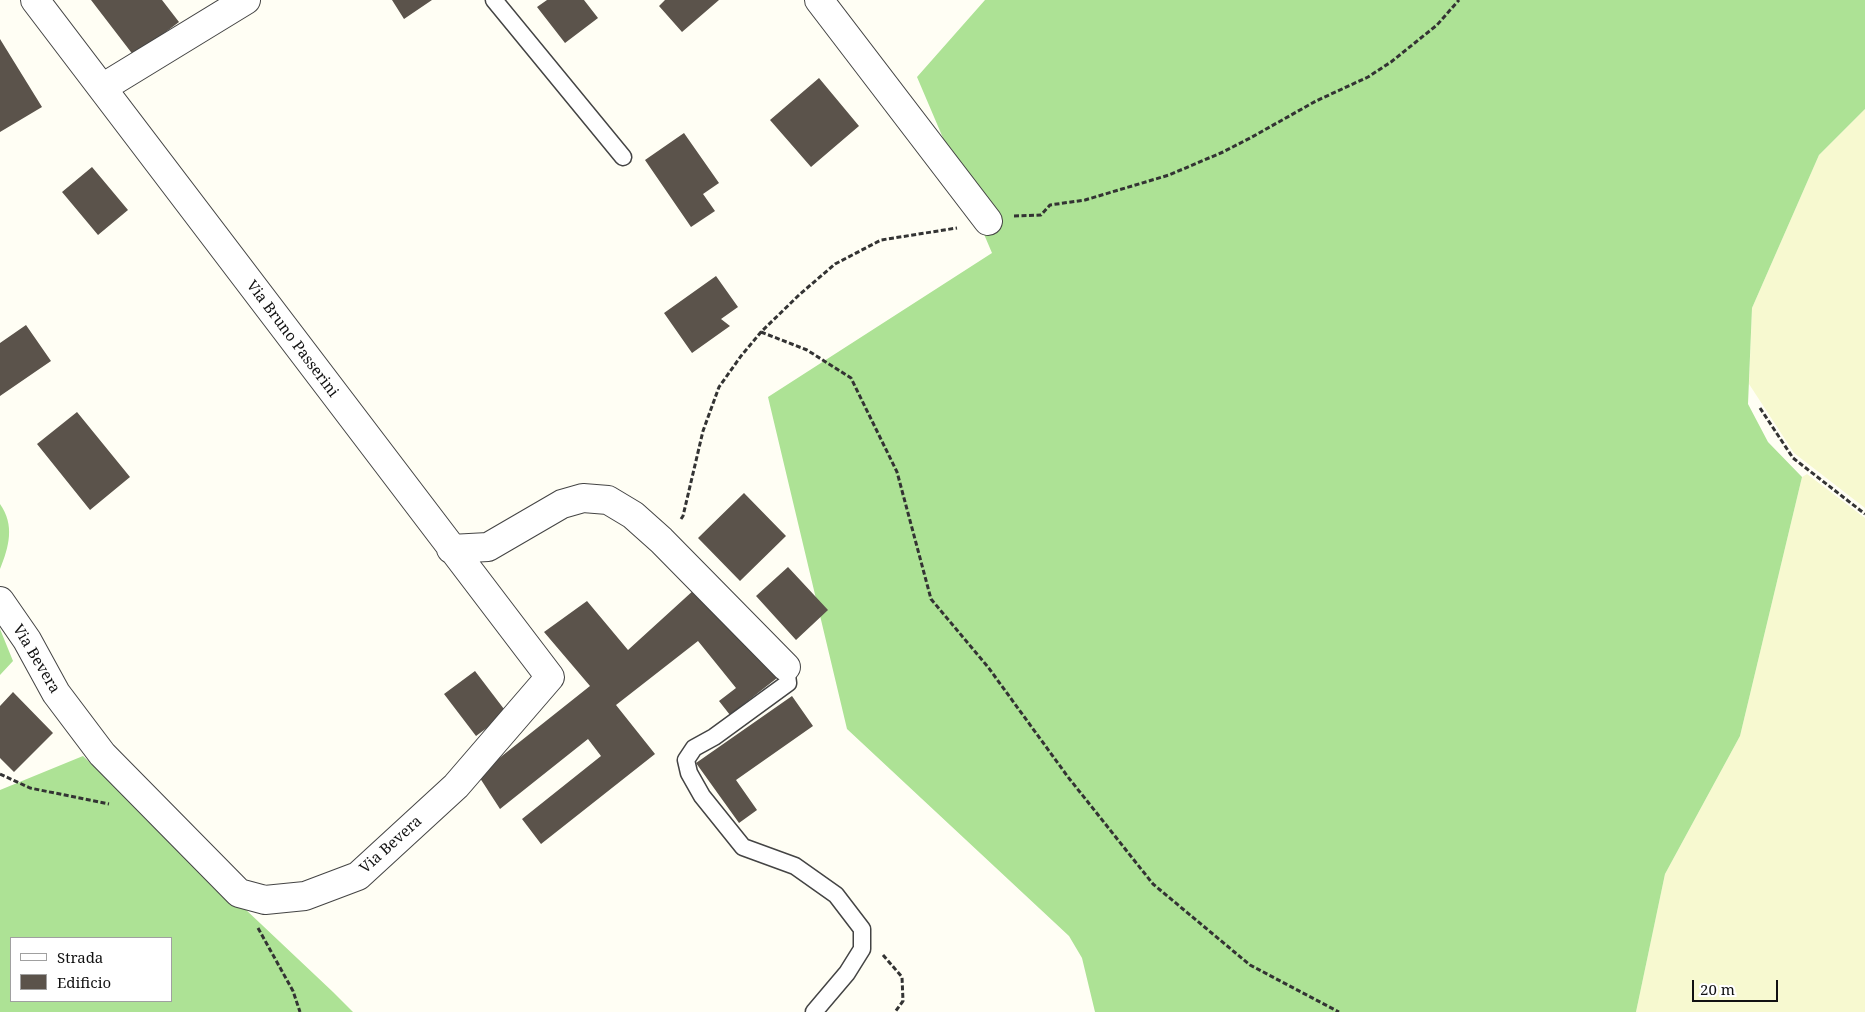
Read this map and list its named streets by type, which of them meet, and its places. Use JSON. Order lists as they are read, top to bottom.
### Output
{
  "streets": {
    "street": ["Via Bruno Passerini", "Via Bevera"]
  },
  "crossings": [
    ["Via Bruno Passerini", "Via Bevera"]
  ],
  "legend": ["Strada", "Edificio"],
  "scale_bar": "20 m"
}
